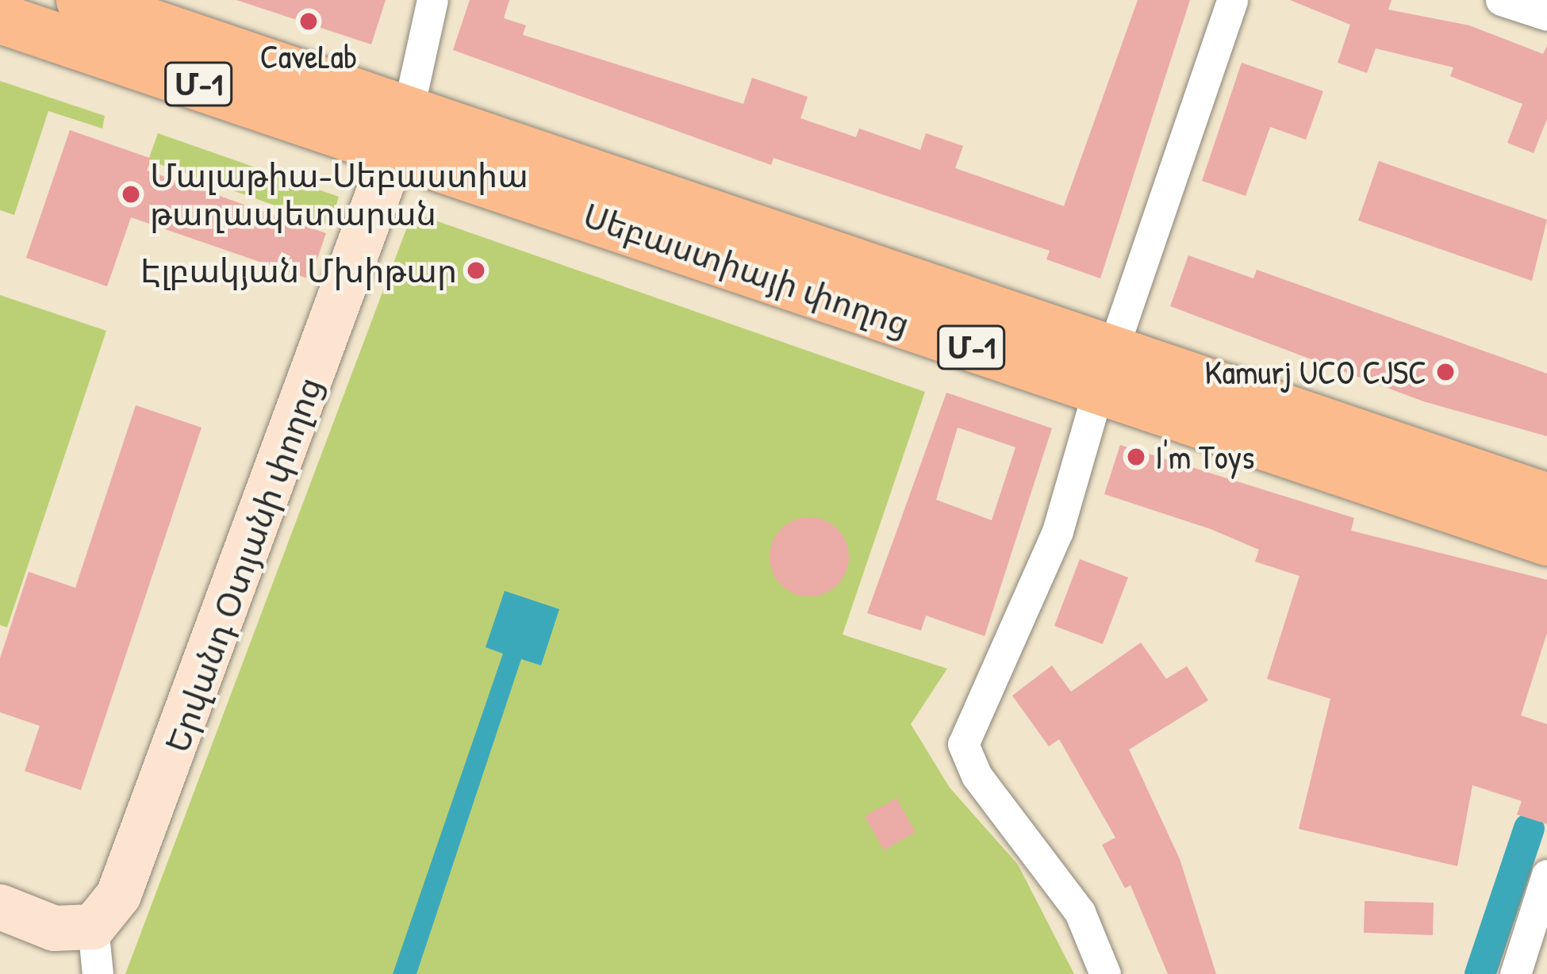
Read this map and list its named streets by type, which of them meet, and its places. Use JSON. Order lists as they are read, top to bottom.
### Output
{
  "streets": {
    "main road": ["Մ-1", "Սեբաստիայի փողոց"],
    "street": ["Երվանդ Օտյանի փողոց"]
  },
  "crossings": [
    ["Սեբաստիայի փողոց", "Երվանդ Օտյանի փողոց"]
  ],
  "places": [
    "CaveLab",
    "Մալաթիա-Սեբաստիա թաղապետարան",
    "Էլբակյան Մխիթար",
    "Kamurj UCO CJSC",
    "I'm Toys"
  ]
}
